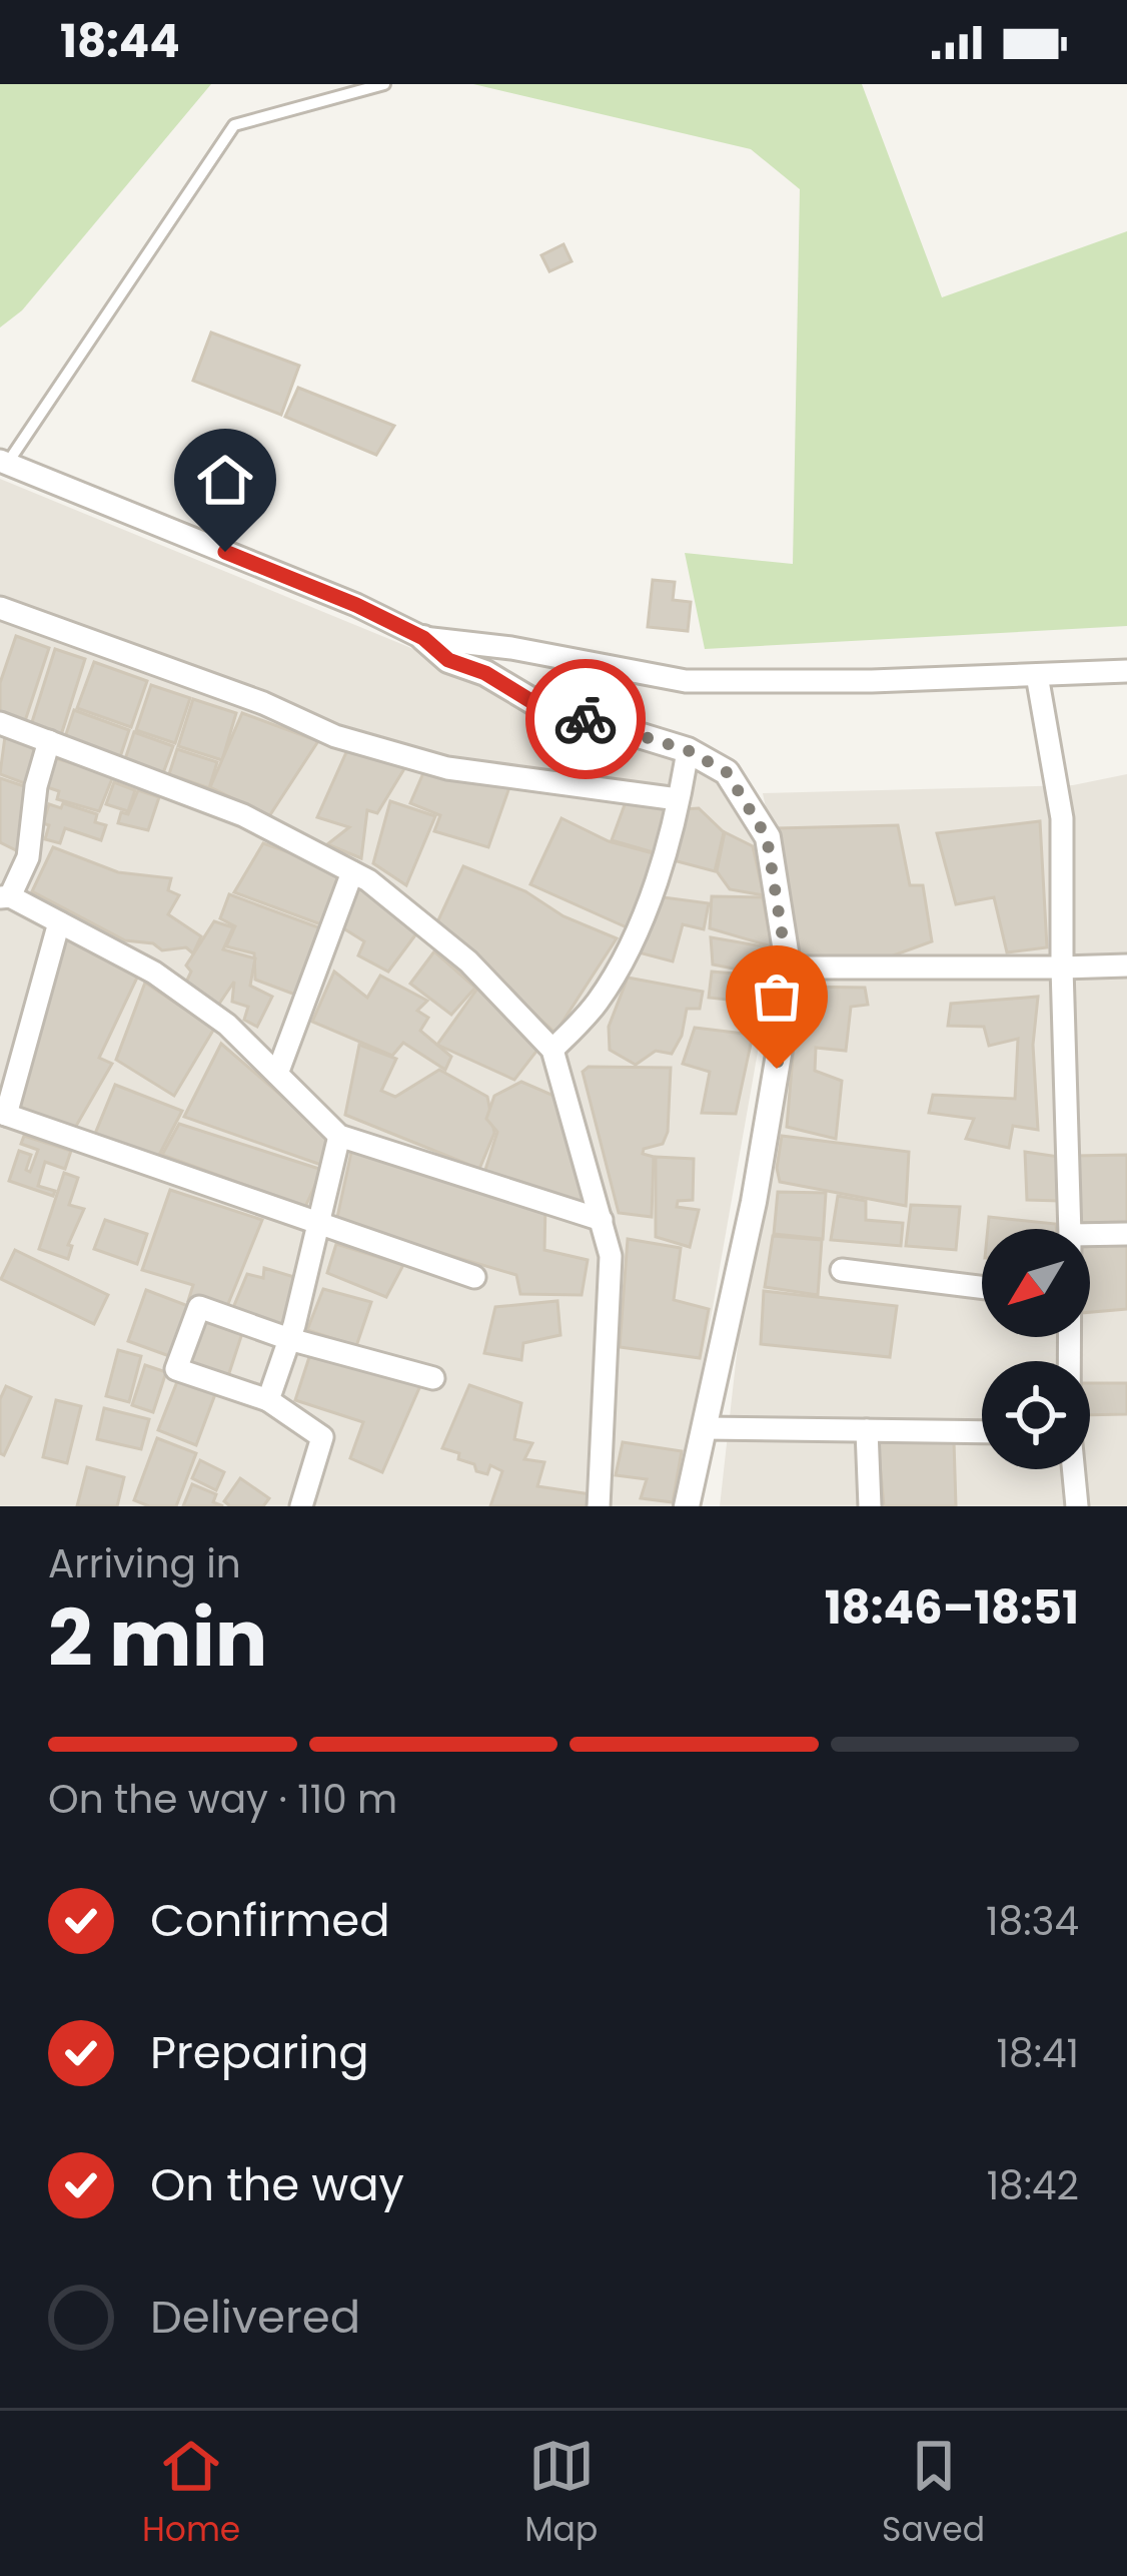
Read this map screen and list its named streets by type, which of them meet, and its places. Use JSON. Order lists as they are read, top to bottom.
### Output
{
  "north": "bottom left",
  "page": {
    "status": "18:44",
    "heading": ["2 min", "Arriving in", "18:46–18:51"],
    "bar": "On the way · 110 m",
    "list": [
      ["Confirmed", "18:34"],
      ["Preparing", "18:41"],
      ["On the way", "18:42"],
      "Delivered"
    ],
    "tabs": ["Home", "Map", "Saved"]
  }
}
